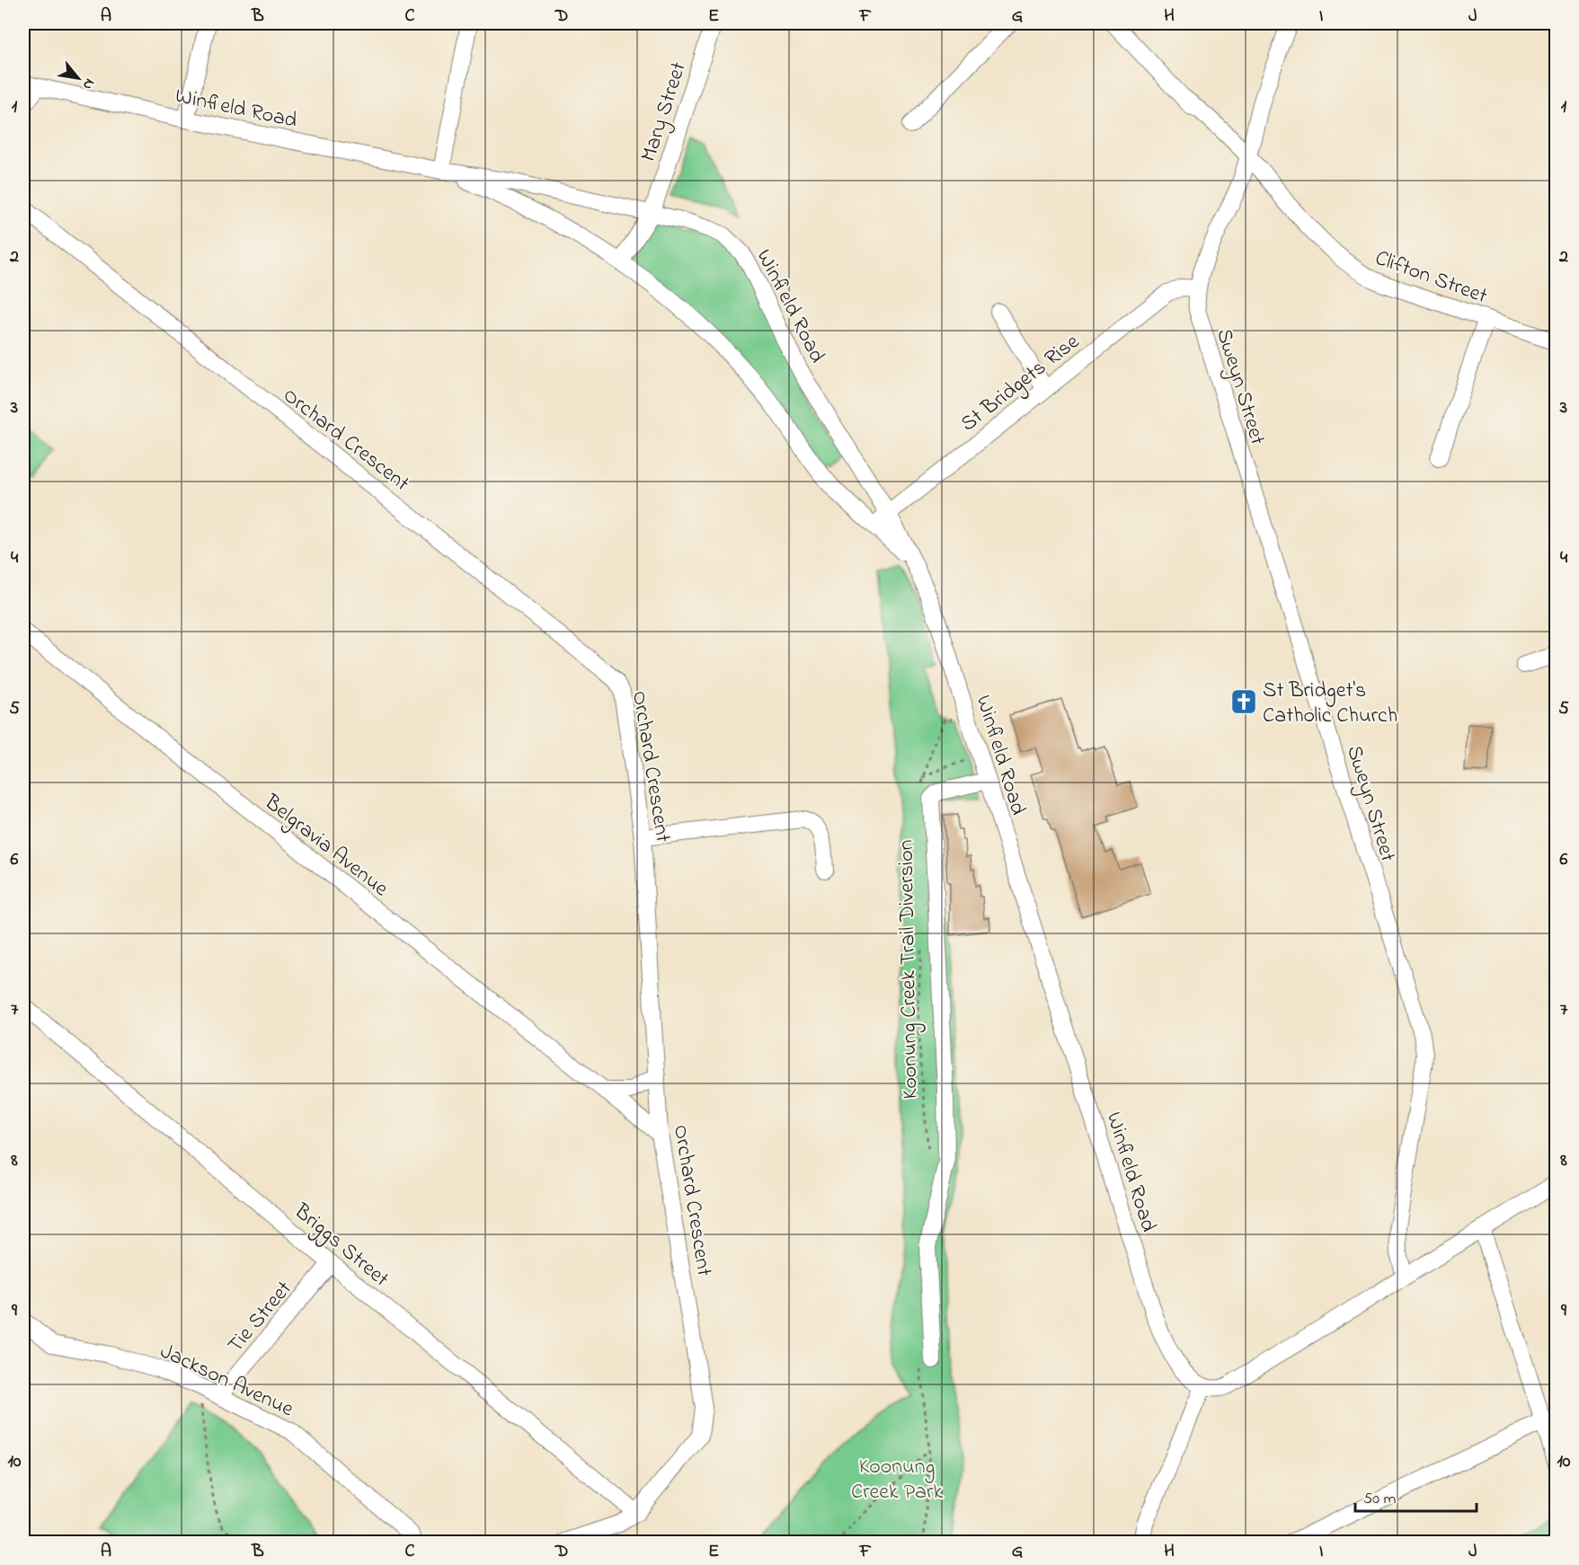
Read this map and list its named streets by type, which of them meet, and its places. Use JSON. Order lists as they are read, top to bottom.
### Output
{
  "streets": {
    "street": [
      "Winfield Road",
      "Mary Street",
      "Clifton Street",
      "St Bridgets Rise",
      "Sweyn Street",
      "Orchard Crescent",
      "Belgravia Avenue",
      "Briggs Street",
      "Tie Street",
      "Jackson Avenue"
    ],
    "path": ["Koonung Creek Trail Diversion"]
  },
  "crossings": [
    ["Winfield Road", "Mary Street"],
    ["Winfield Road", "St Bridgets Rise"],
    ["Clifton Street", "Sweyn Street"],
    ["St Bridgets Rise", "Sweyn Street"],
    ["Orchard Crescent", "Belgravia Avenue"],
    ["Orchard Crescent", "Briggs Street"],
    ["Briggs Street", "Tie Street"],
    ["Tie Street", "Jackson Avenue"]
  ],
  "parks": ["Koonung Creek Park"],
  "places": {
    "church": ["St Bridget's Catholic Church"]
  },
  "scale_bar": "50 m",
  "north": "bottom right",
  "grid": {
    "columns": [
      "A",
      "B",
      "C",
      "D",
      "E",
      "F",
      "G",
      "H",
      "I",
      "J"
    ],
    "rows": [
      "1",
      "2",
      "3",
      "4",
      "5",
      "6",
      "7",
      "8",
      "9",
      "10"
    ]
  }
}
